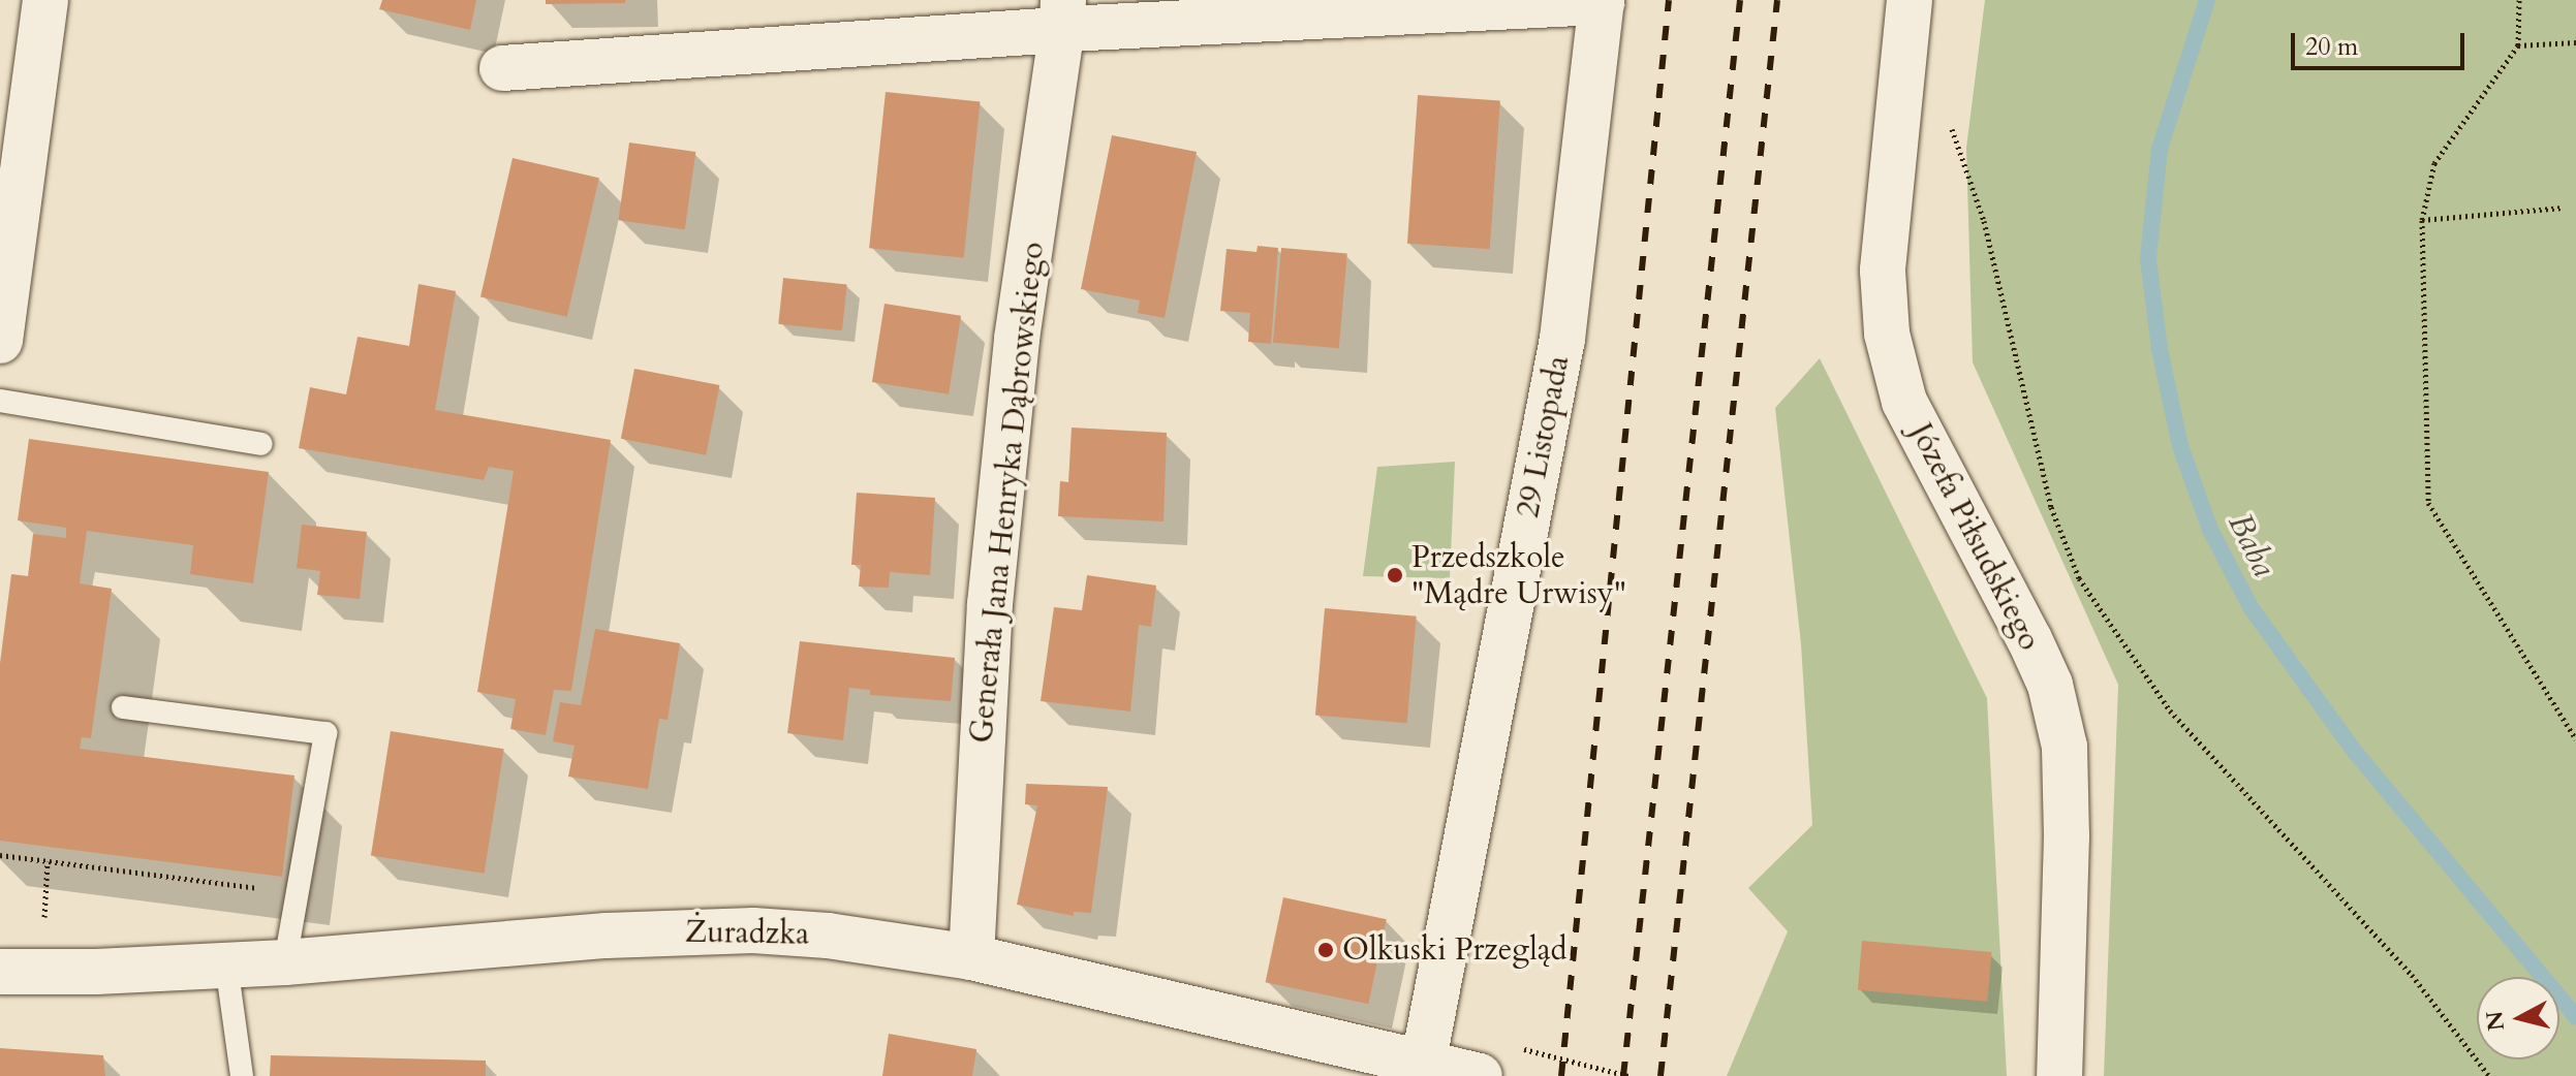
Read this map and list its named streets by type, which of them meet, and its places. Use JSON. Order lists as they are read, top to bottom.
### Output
{
  "streets": {
    "street": [
      "29 Listopada",
      "Generała Jana Henryka Dąbrowskiego",
      "Józefa Piłsudskiego",
      "Żuradzka"
    ]
  },
  "crossings": [
    ["29 Listopada", "Żuradzka"],
    ["Generała Jana Henryka Dąbrowskiego", "Żuradzka"]
  ],
  "water": ["Baba"],
  "places": ["Przedszkole \"Mądre Urwisy\"", "Olkuski Przegląd"],
  "scale_bar": "20 m",
  "north": "left"
}
